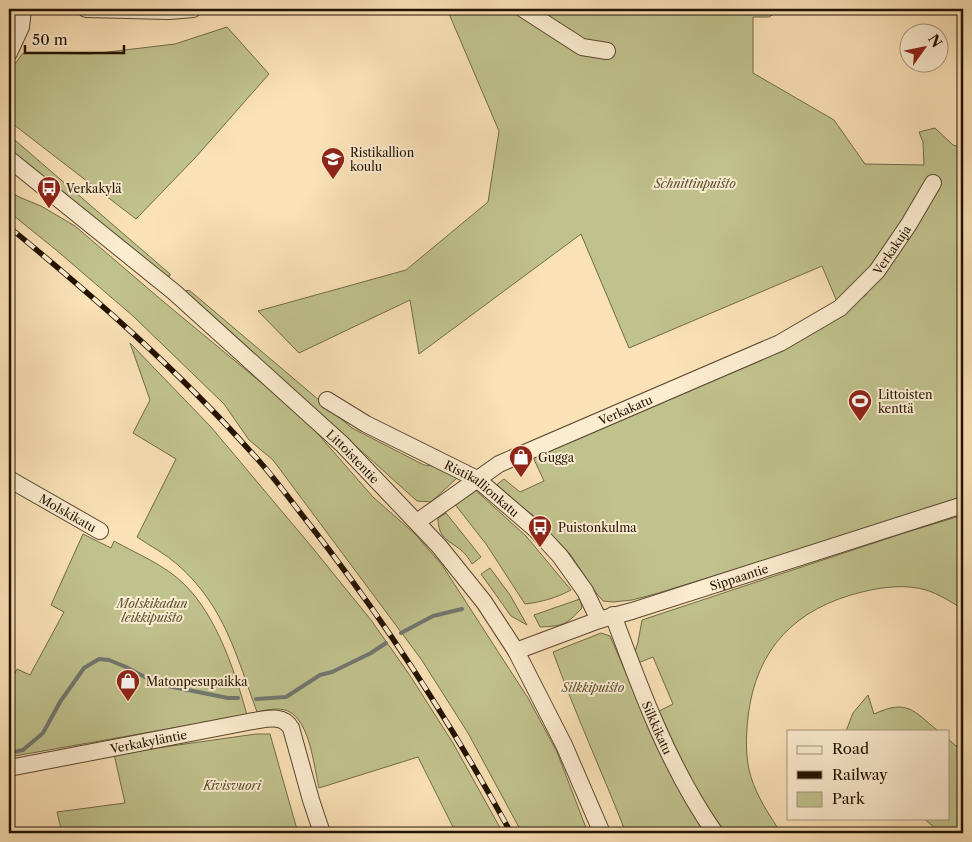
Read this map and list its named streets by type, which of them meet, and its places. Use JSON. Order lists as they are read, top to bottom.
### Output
{
  "streets": {
    "street": [
      "Verkakuja",
      "Verkakatu",
      "Littoistentie",
      "Ristikallionkatu",
      "Molskikatu",
      "Sippaantie",
      "Silkkikatu",
      "Verkakyläntie"
    ]
  },
  "crossings": [
    ["Verkakuja", "Verkakatu"],
    ["Verkakatu", "Littoistentie"],
    ["Verkakatu", "Ristikallionkatu"],
    ["Littoistentie", "Sippaantie"],
    ["Ristikallionkatu", "Sippaantie"],
    ["Ristikallionkatu", "Silkkikatu"],
    ["Sippaantie", "Silkkikatu"]
  ],
  "parks": [
    "Schnittinpuisto",
    "Molskikadun leikkipuisto",
    "Silkkipuisto",
    "Kivisvuori"
  ],
  "places": {
    "school or university": ["Ristikallion koulu"],
    "bus stop": ["Verkakylä", "Puistonkulma"],
    "sports": ["Littoisten kenttä"],
    "shop": ["Gugga", "Matonpesupaikka"]
  },
  "legend": ["Road", "Railway", "Park"],
  "scale_bar": "50 m",
  "north": "top right"
}
